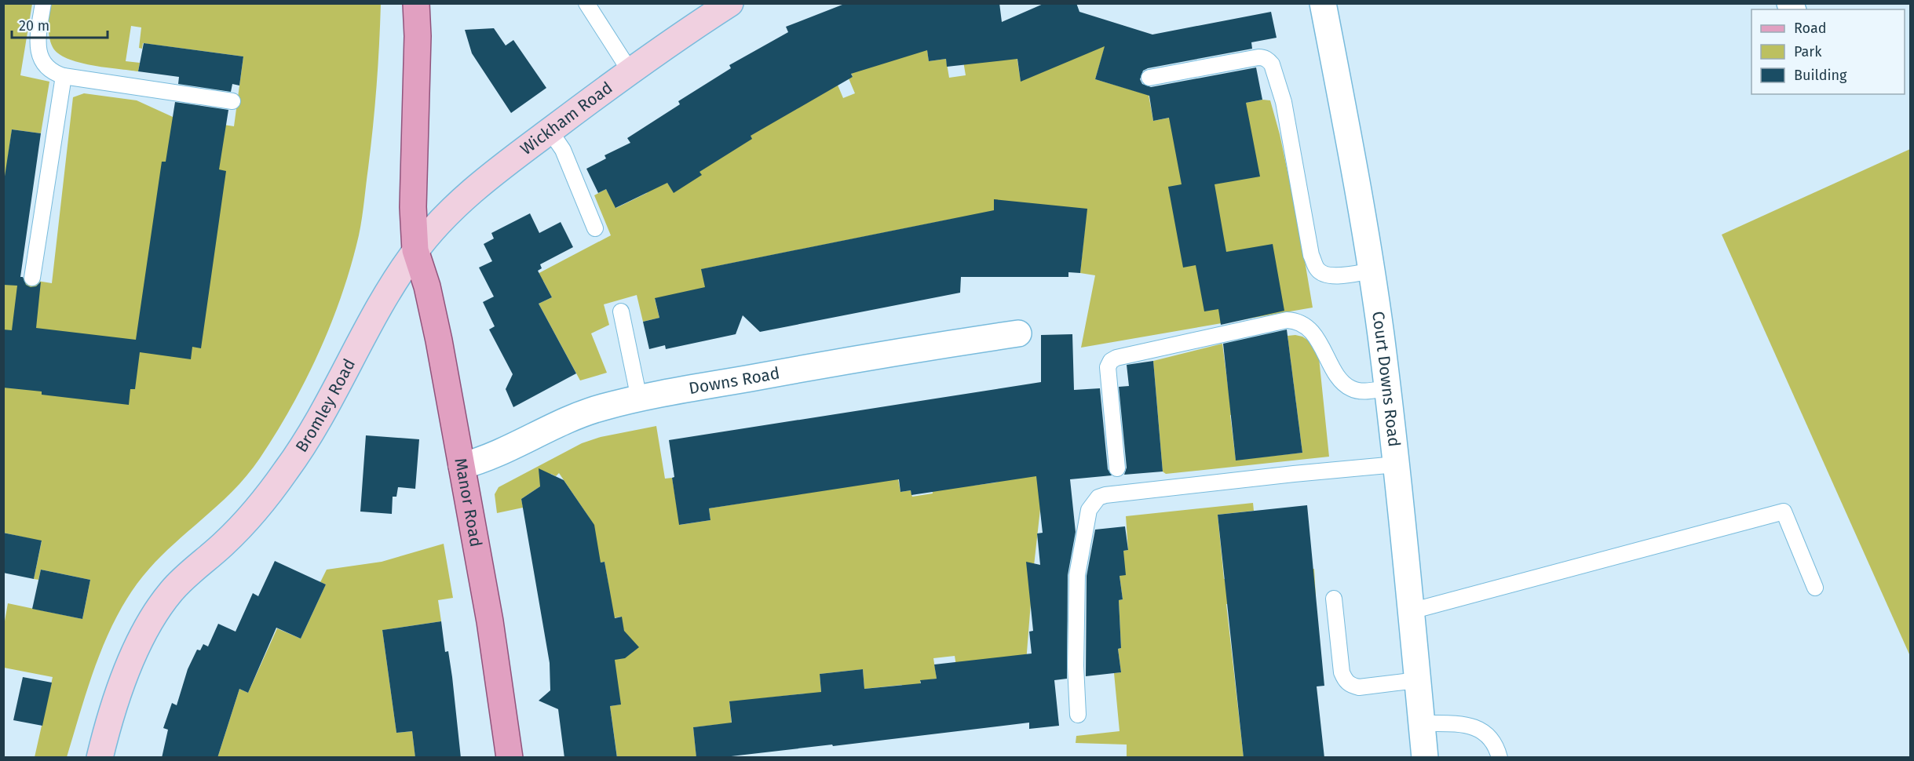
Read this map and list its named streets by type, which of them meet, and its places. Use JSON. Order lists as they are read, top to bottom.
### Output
{
  "streets": {
    "main road": ["Wickham Road", "Bromley Road", "Manor Road"],
    "street": ["Court Downs Road", "Downs Road"]
  },
  "crossings": [
    ["Wickham Road", "Bromley Road"],
    ["Wickham Road", "Manor Road"],
    ["Downs Road", "Manor Road"],
    ["Bromley Road", "Manor Road"]
  ],
  "legend": ["Road", "Park", "Building"],
  "scale_bar": "20 m"
}
